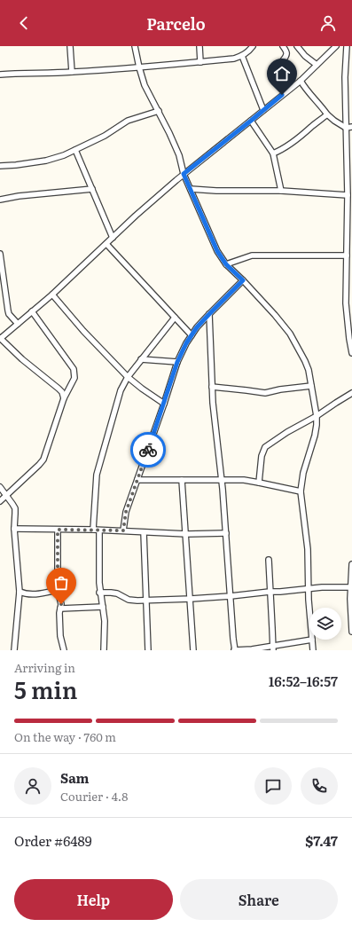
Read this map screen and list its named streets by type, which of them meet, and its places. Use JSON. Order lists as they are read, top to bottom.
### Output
{
  "page": {
    "header": "Parcelo",
    "heading": ["5 min", "Arriving in", "16:52–16:57"],
    "panel": [
      "Sam",
      "Courier · 4.8",
      "Order #6489",
      "$7.47"
    ],
    "bar": "On the way · 760 m",
    "buttons": ["Help", "Share"]
  }
}
